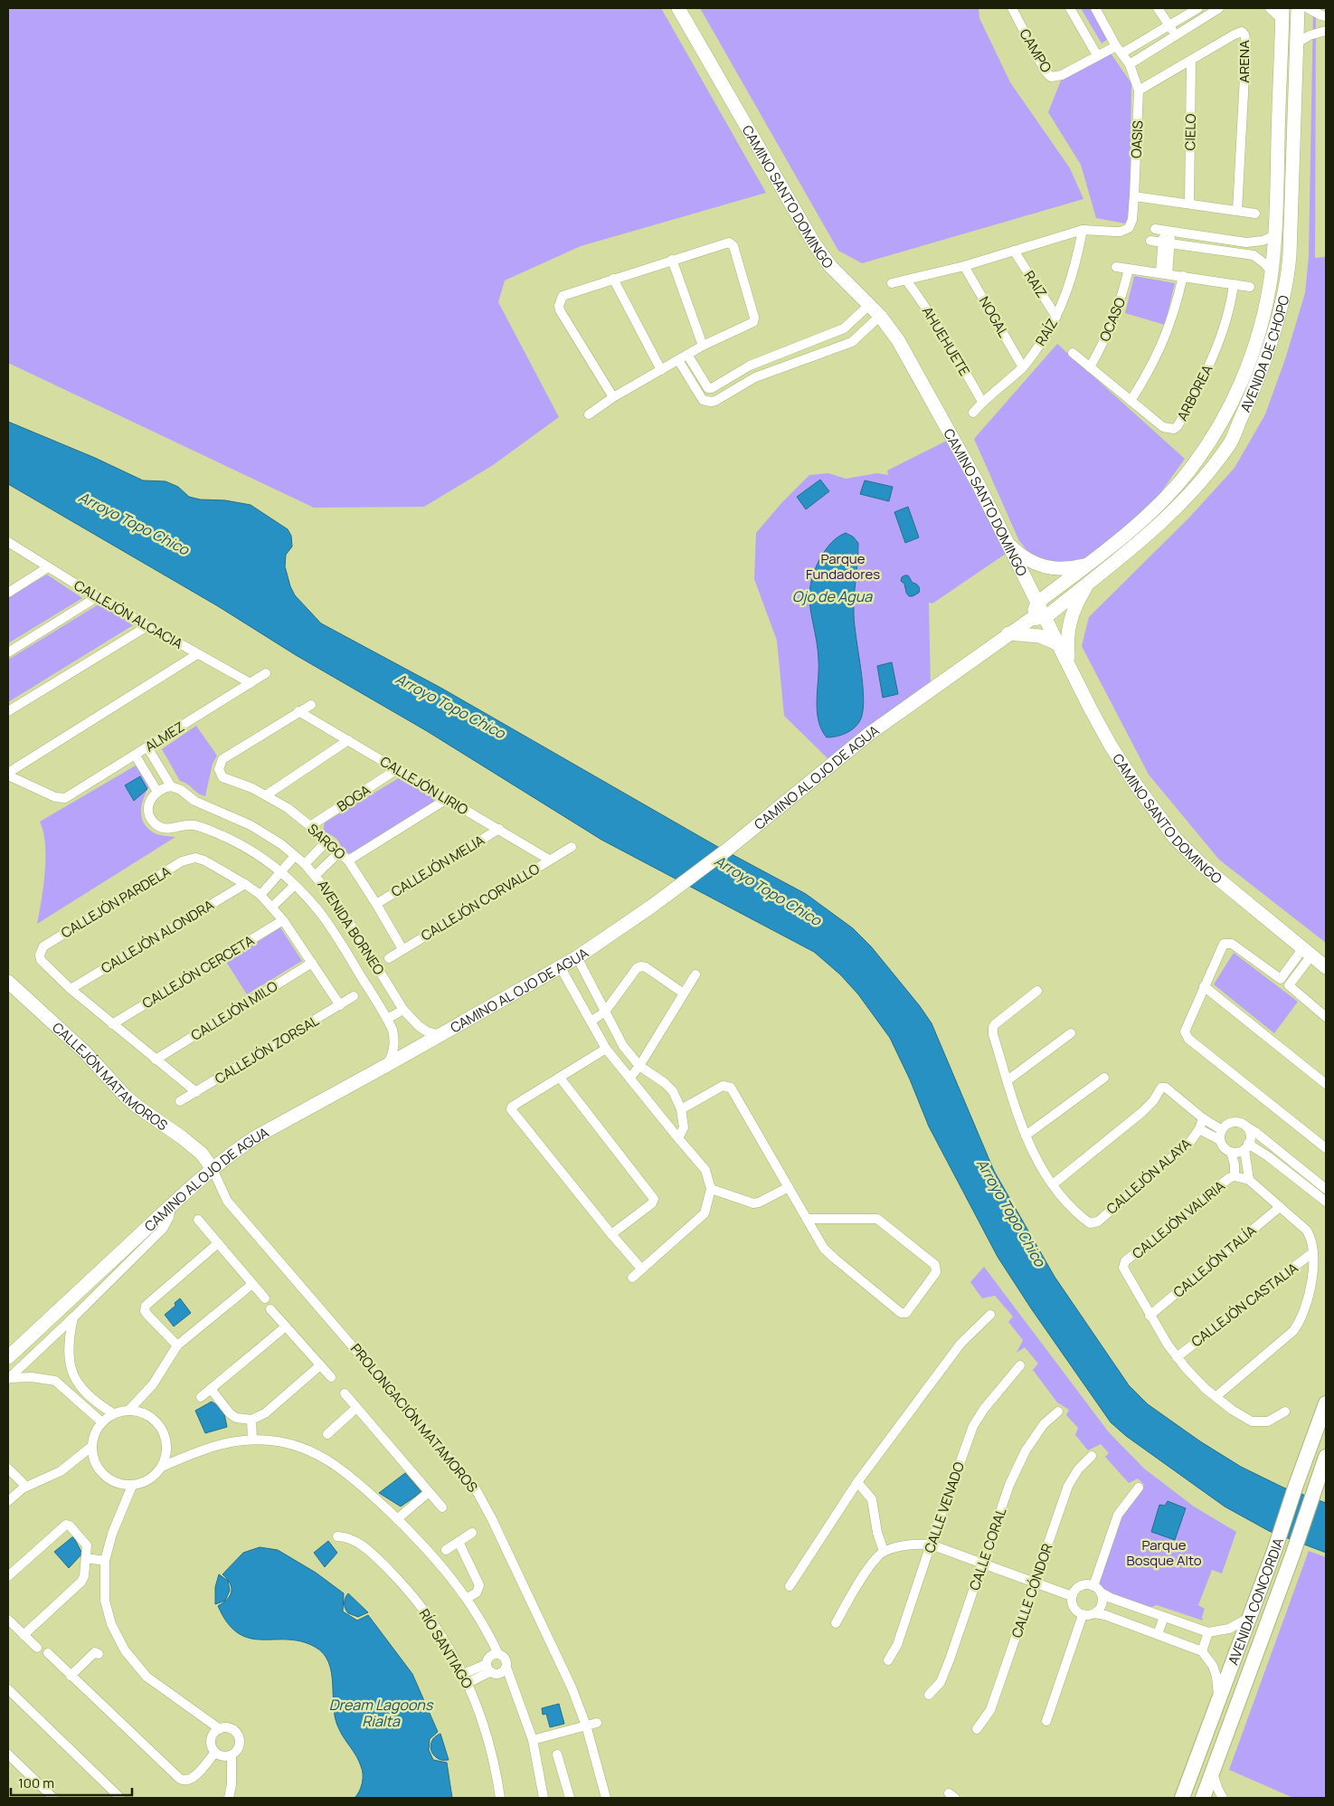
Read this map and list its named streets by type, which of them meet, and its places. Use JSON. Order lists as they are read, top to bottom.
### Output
{
  "streets": {
    "main road": ["AVENIDA CONCORDIA"],
    "street": [
      "CAMPO",
      "ARENA",
      "CIELO",
      "OASIS",
      "CAMINO SANTO DOMINGO",
      "RAIZ",
      "NOGAL",
      "OCASO",
      "RAÍZ",
      "AHUEHUETE",
      "AVENIDA DE CHOPO",
      "ARBOREA",
      "CALLEJÓN ALCACIA",
      "ALMEZ",
      "CAMINO AL OJO DE AGUA",
      "CALLEJÓN LIRIO",
      "BOGA",
      "SARGO",
      "CALLEJÓN MELIA",
      "CALLEJÓN PARDELA",
      "CALLEJÓN CORVALLO",
      "AVENIDA BORNEO",
      "CALLEJÓN ALONDRA",
      "CALLEJÓN CERCETA",
      "CALLEJÓN MILO",
      "CALLEJÓN ZORSAL",
      "CALLEJÓN MATAMOROS",
      "CALLEJÓN ALAYA",
      "CALLEJÓN VALIRIA",
      "CALLEJÓN TALÍA",
      "CALLEJÓN CASTALIA",
      "PROLONGACIÓN MATAMOROS",
      "CALLE VENADO",
      "CALLE CORAL",
      "CALLE CÓNDOR",
      "RÍO SANTIAGO"
    ]
  },
  "crossings": [
    ["CAMPO", "OASIS"],
    ["ARENA", "CIELO"],
    ["ARENA", "OASIS"],
    ["OASIS", "RAÍZ"],
    ["CAMINO SANTO DOMINGO", "AVENIDA DE CHOPO"],
    ["CAMINO SANTO DOMINGO", "CAMINO AL OJO DE AGUA"],
    ["RAIZ", "RAÍZ"],
    ["NOGAL", "RAÍZ"],
    ["OCASO", "ARBOREA"],
    ["RAÍZ", "AHUEHUETE"],
    ["AVENIDA DE CHOPO", "CAMINO AL OJO DE AGUA"],
    ["CALLEJÓN ALCACIA", "ALMEZ"],
    ["CAMINO AL OJO DE AGUA", "AVENIDA BORNEO"],
    ["CAMINO AL OJO DE AGUA", "CALLEJÓN MATAMOROS"],
    ["CAMINO AL OJO DE AGUA", "PROLONGACIÓN MATAMOROS"],
    ["CALLEJÓN LIRIO", "BOGA"],
    ["CALLEJÓN LIRIO", "SARGO"],
    ["CALLEJÓN LIRIO", "CALLEJÓN MELIA"],
    ["CALLEJÓN LIRIO", "CALLEJÓN CORVALLO"],
    ["BOGA", "SARGO"],
    ["SARGO", "CALLEJÓN MELIA"],
    ["SARGO", "CALLEJÓN CORVALLO"],
    ["CALLEJÓN PARDELA", "CALLEJÓN ALONDRA"],
    ["CALLEJÓN PARDELA", "CALLEJÓN CERCETA"],
    ["CALLEJÓN PARDELA", "CALLEJÓN MILO"],
    ["CALLEJÓN PARDELA", "CALLEJÓN ZORSAL"],
    ["CALLEJÓN MATAMOROS", "PROLONGACIÓN MATAMOROS"],
    ["CALLEJÓN VALIRIA", "CALLEJÓN TALÍA"]
  ],
  "water": ["Arroyo Topo Chico", "Ojo de Agua", "Dream Lagoons Rialta"],
  "parks": ["Parque Fundadores", "Parque Bosque Alto"],
  "scale_bar": "100 m"
}
